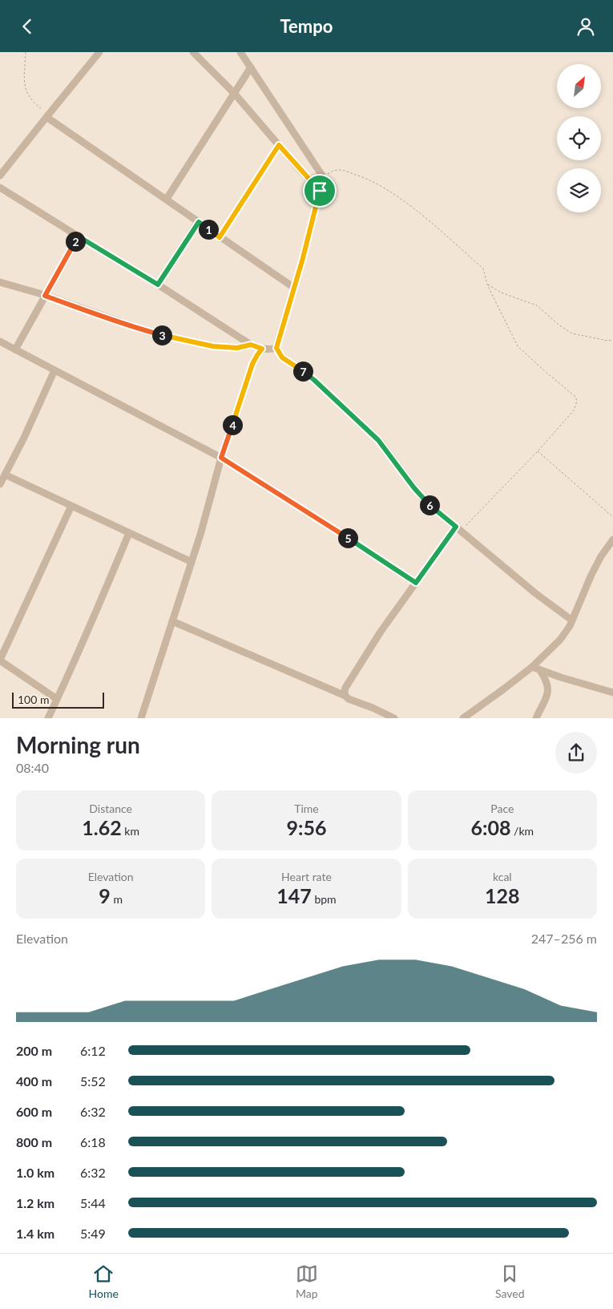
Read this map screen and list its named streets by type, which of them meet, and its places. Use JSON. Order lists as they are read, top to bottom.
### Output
{
  "scale_bar": "100 m",
  "north": "top right",
  "page": {
    "header": "Tempo",
    "pins": [
      "1",
      "2",
      "3",
      "7",
      "4",
      "6",
      "5"
    ],
    "scale": "100 m",
    "heading": ["Morning run", "08:40"],
    "stats": [
      ["Distance", "1.62 km"],
      ["Time", "9:56"],
      ["Pace", "6:08 /km"],
      ["Elevation", "9 m"],
      ["Heart rate", "147 bpm"],
      ["kcal", "128"]
    ],
    "chart": ["Elevation", "247–256 m"],
    "list": [
      {
        "name": "200 m",
        "note": "6:12"
      },
      {
        "name": "400 m",
        "note": "5:52"
      },
      {
        "name": "600 m",
        "note": "6:32"
      },
      {
        "name": "800 m",
        "note": "6:18"
      },
      {
        "name": "1.0 km",
        "note": "6:32"
      },
      {
        "name": "1.2 km",
        "note": "5:44"
      },
      {
        "name": "1.4 km",
        "note": "5:49"
      }
    ],
    "tabs": ["Home", "Map", "Saved"]
  }
}
